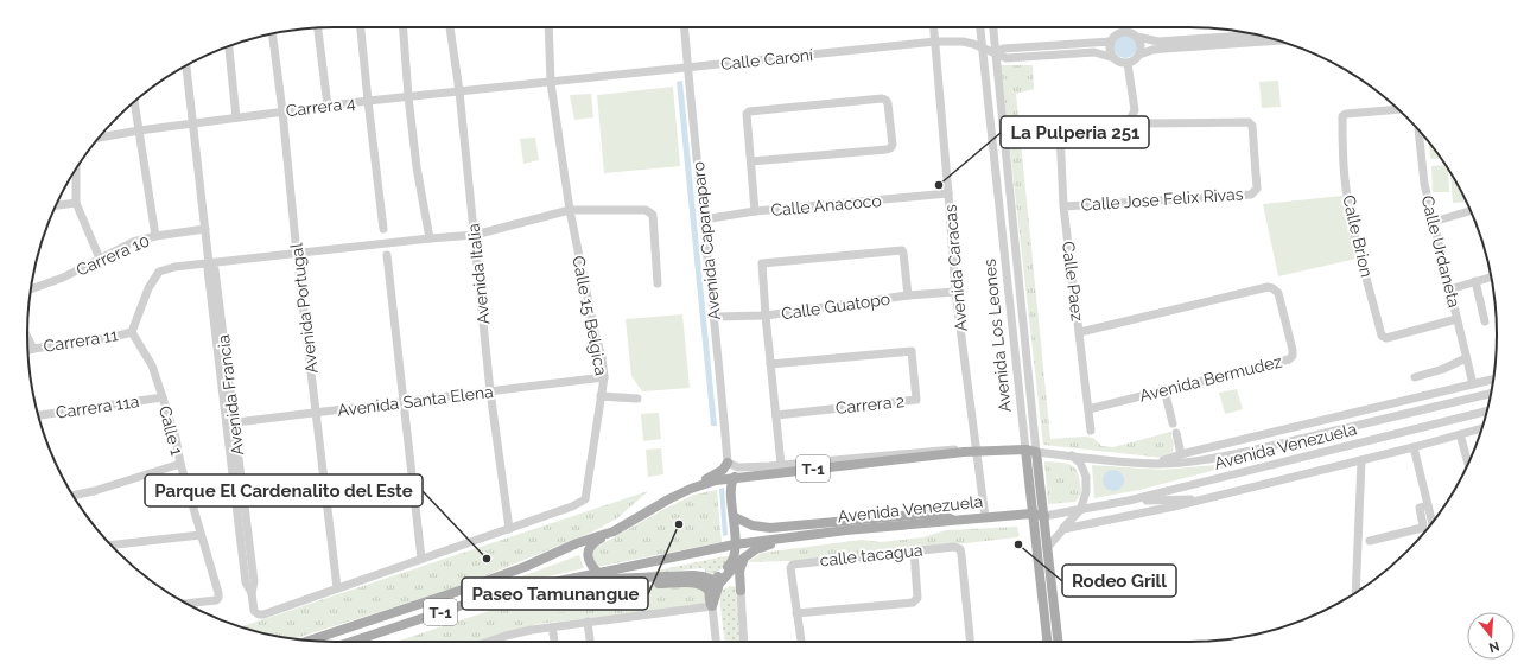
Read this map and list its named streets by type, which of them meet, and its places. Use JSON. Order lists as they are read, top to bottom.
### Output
{
  "streets": {
    "main road": ["Avenida Los Leones", "Avenida Venezuela", "T-1"],
    "street": [
      "Calle Caroní",
      "Carrera 4",
      "Calle Jose Felix Rivas",
      "Calle Anacoco",
      "Calle Brion",
      "Avenida Capanaparo",
      "Calle Urdaneta",
      "Carrera 10",
      "Avenida Caracas",
      "Avenida Italia",
      "Calle Paez",
      "Calle Guatopo",
      "Avenida Portugal",
      "Calle 15 Belgica",
      "Carrera 11",
      "Avenida Bermudez",
      "Avenida Francia",
      "Avenida Santa Elena",
      "Carrera 2",
      "Carrera 11a",
      "Calle 1",
      "calle tacagua"
    ]
  },
  "crossings": [
    ["Calle Caroní", "Carrera 4"],
    ["Calle Caroní", "Avenida Capanaparo"],
    ["Calle Caroní", "Avenida Caracas"],
    ["Calle Caroní", "Calle 15 Belgica"],
    ["Calle Caroní", "Avenida Los Leones"],
    ["Carrera 4", "Avenida Italia"],
    ["Carrera 4", "Avenida Portugal"],
    ["Carrera 4", "Calle 15 Belgica"],
    ["Carrera 4", "Avenida Francia"],
    ["Calle Jose Felix Rivas", "Calle Paez"],
    ["Calle Anacoco", "Avenida Capanaparo"],
    ["Calle Anacoco", "Avenida Caracas"],
    ["Calle Brion", "Calle Urdaneta"],
    ["Avenida Capanaparo", "Calle Guatopo"],
    ["Calle Urdaneta", "Avenida Venezuela"],
    ["Carrera 10", "Avenida Francia"],
    ["Avenida Caracas", "Calle Guatopo"],
    ["Avenida Caracas", "Avenida Venezuela"],
    ["Avenida Italia", "Calle 15 Belgica"],
    ["Avenida Italia", "Avenida Santa Elena"],
    ["Calle Paez", "Avenida Bermudez"],
    ["Avenida Portugal", "Calle 15 Belgica"],
    ["Avenida Portugal", "Avenida Santa Elena"],
    ["Calle 15 Belgica", "Avenida Francia"],
    ["Calle 15 Belgica", "Avenida Santa Elena"],
    ["Avenida Los Leones", "Avenida Venezuela"],
    ["Carrera 11", "Avenida Francia"],
    ["Carrera 11", "Calle 1"],
    ["Avenida Francia", "Avenida Santa Elena"],
    ["Carrera 11a", "Calle 1"]
  ],
  "places": [
    "La Pulperia 251",
    "Paseo Tamunangue",
    "Rodeo Grill",
    "Parque El Cardenalito del Este"
  ],
  "north": "bottom"
}
